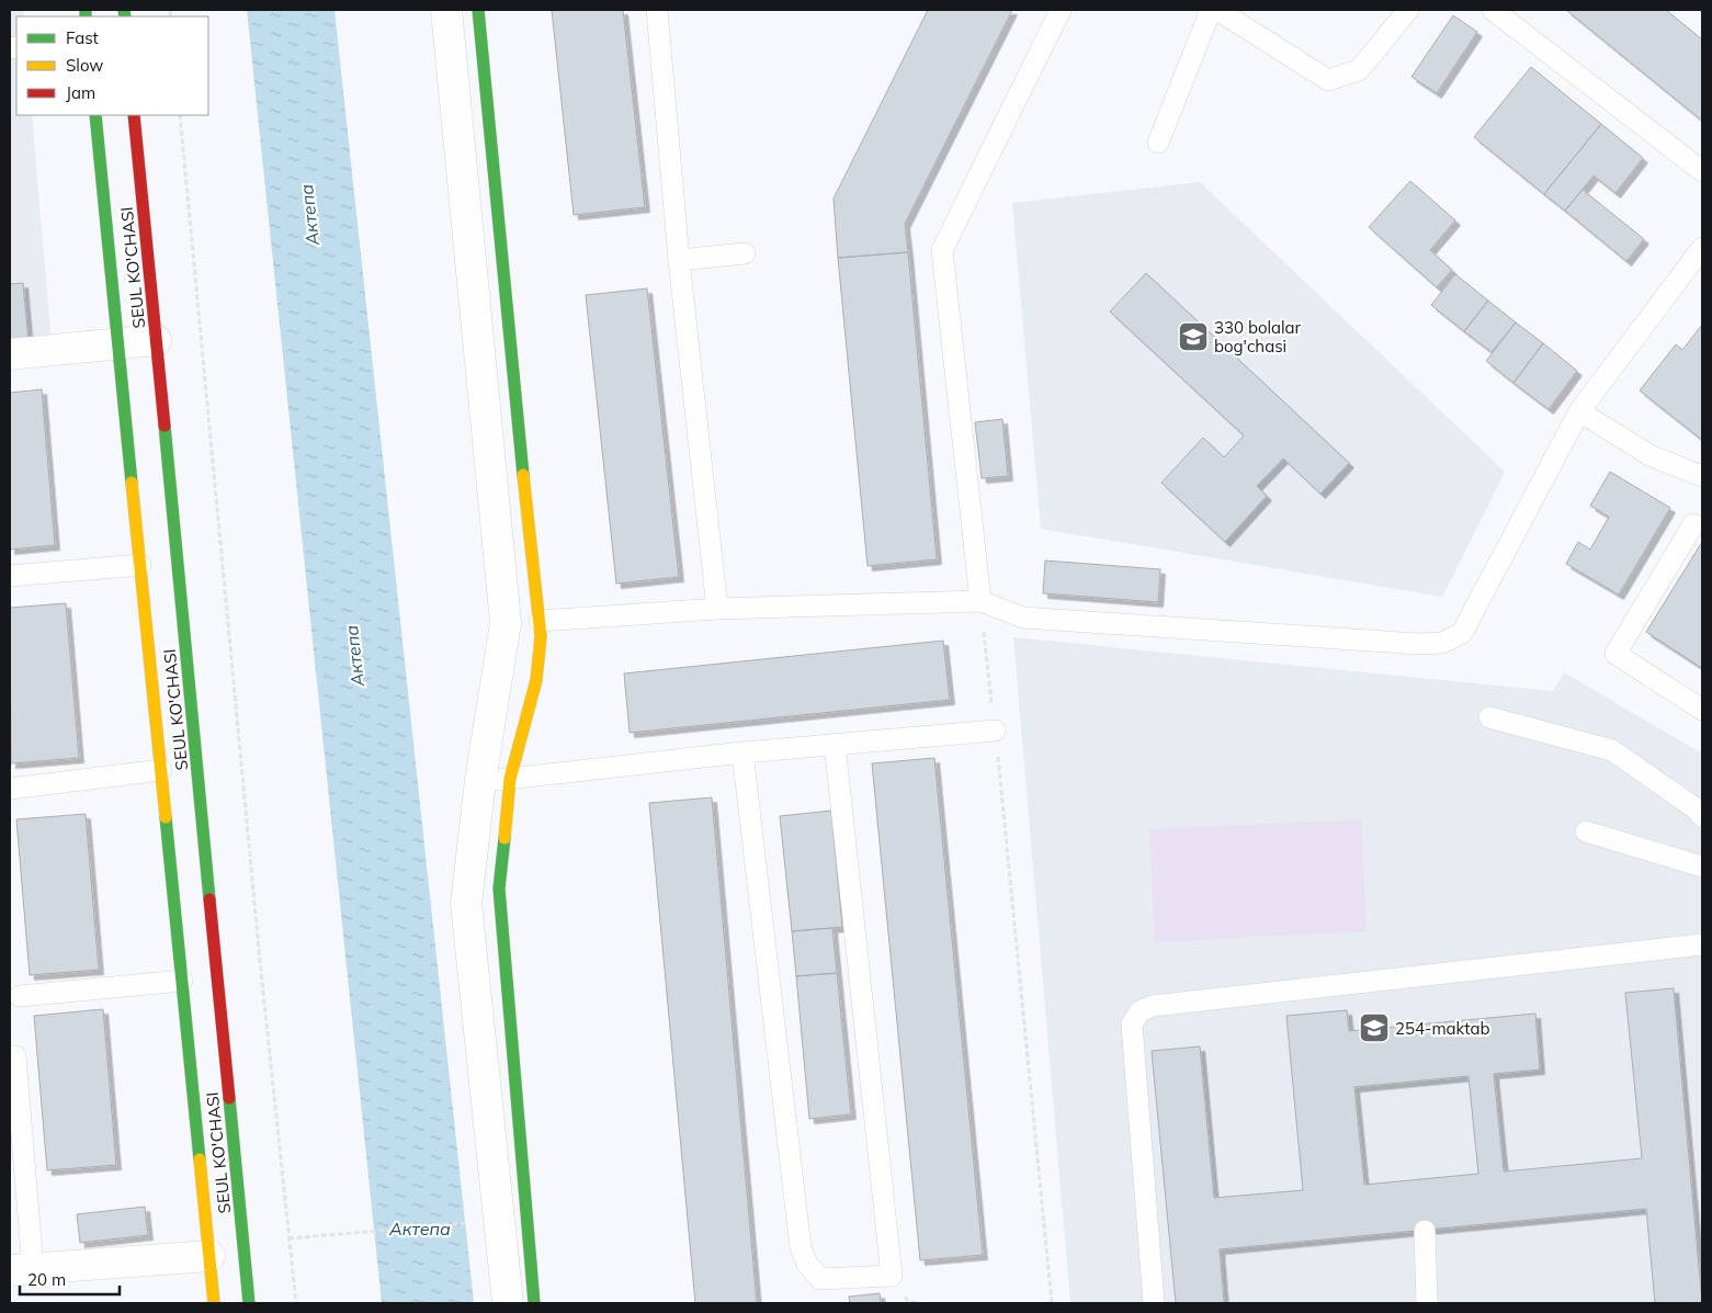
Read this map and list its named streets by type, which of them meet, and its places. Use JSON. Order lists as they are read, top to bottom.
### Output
{
  "streets": {
    "main road": ["SEUL KO'CHASI"]
  },
  "water": ["Актепа"],
  "places": {
    "school or university": ["330 bolalar bog'chasi", "254-maktab"]
  },
  "legend": ["Fast", "Slow", "Jam"],
  "scale_bar": "20 m"
}
